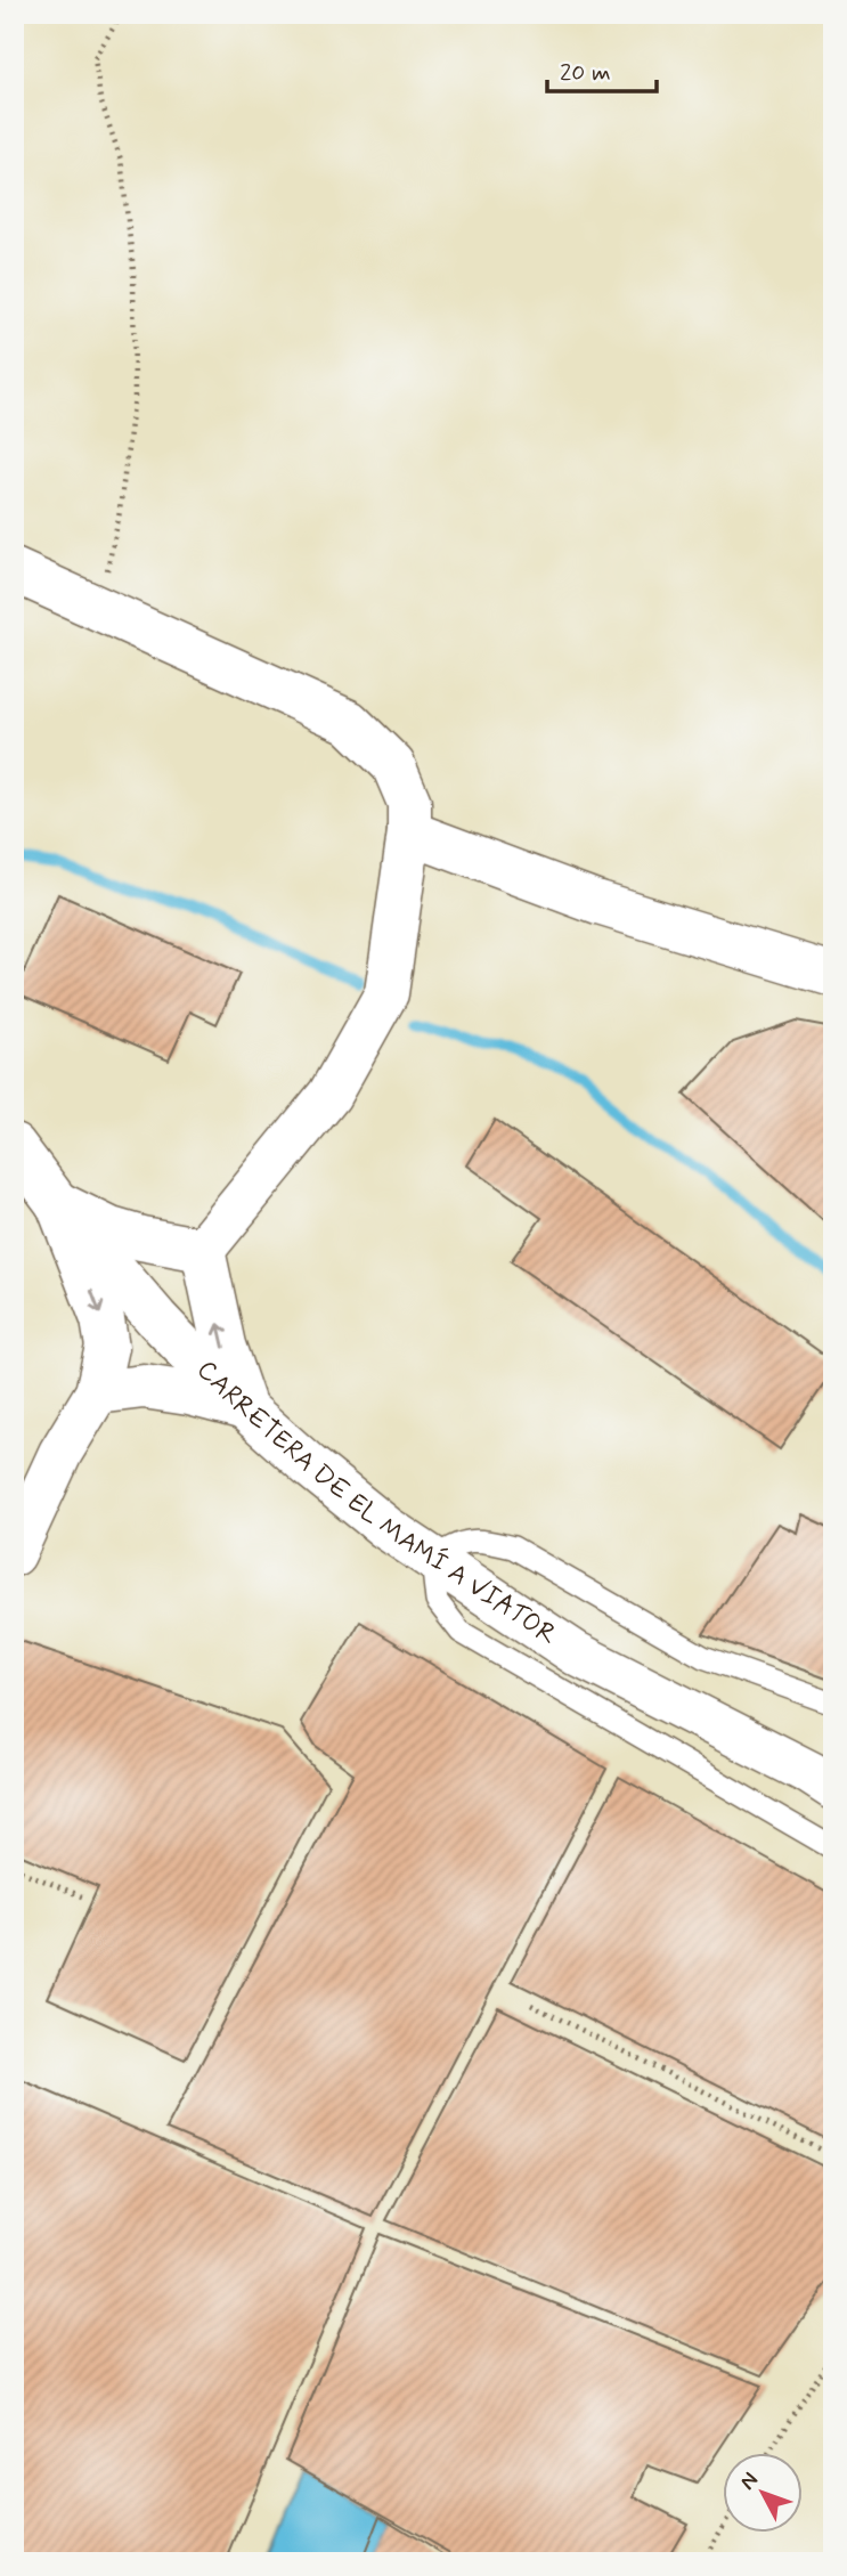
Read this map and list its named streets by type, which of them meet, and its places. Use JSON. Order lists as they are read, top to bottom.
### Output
{
  "streets": {
    "street": ["CARRETERA DE EL MAMÍ A VIATOR"]
  },
  "scale_bar": "20 m",
  "north": "top left"
}
